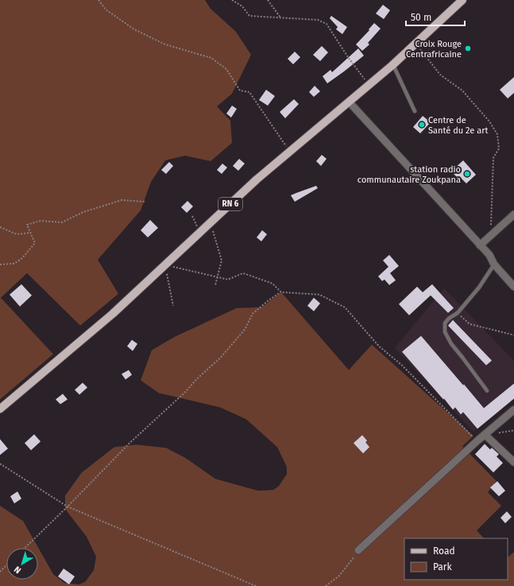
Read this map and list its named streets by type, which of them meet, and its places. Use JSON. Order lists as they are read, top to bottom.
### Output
{
  "streets": {
    "main road": ["RN 6"]
  },
  "places": ["Croix Rouge Centrafricaine", "Centre de Santé du 2e art", "station radio communautaire Zoukpana"],
  "legend": ["Road", "Park"],
  "scale_bar": "50 m",
  "north": "bottom left"
}
